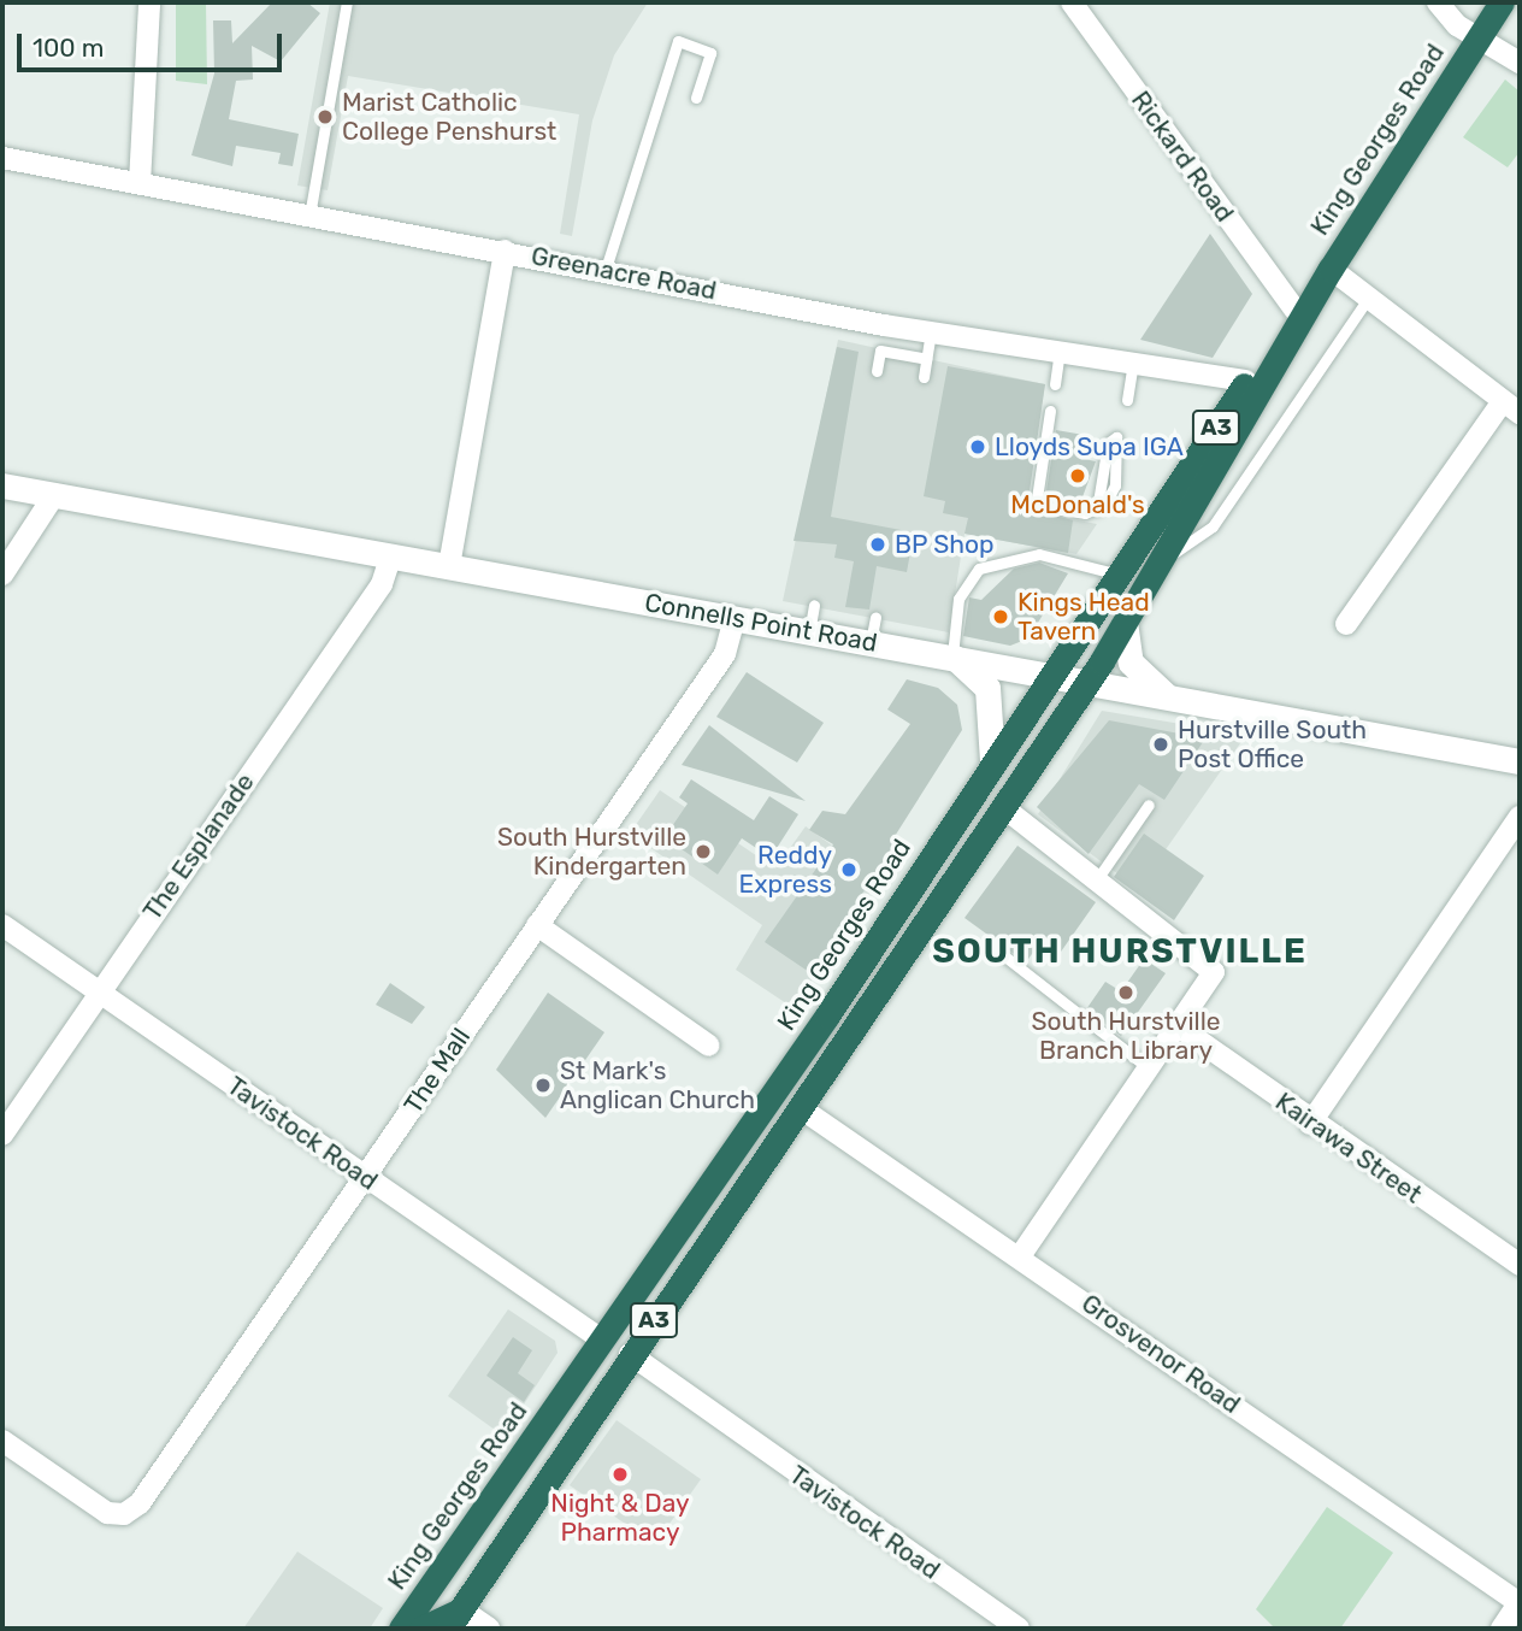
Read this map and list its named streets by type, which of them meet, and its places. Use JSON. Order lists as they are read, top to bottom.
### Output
{
  "streets": {
    "highway": ["King Georges Road", "A3"],
    "street": [
      "Rickard Road",
      "Greenacre Road",
      "Connells Point Road",
      "The Esplanade",
      "The Mall",
      "Tavistock Road",
      "Kairawa Street",
      "Grosvenor Road"
    ]
  },
  "crossings": [
    ["King Georges Road", "Rickard Road"],
    ["King Georges Road", "Greenacre Road"],
    ["King Georges Road", "Connells Point Road"],
    ["King Georges Road", "Tavistock Road"],
    ["King Georges Road", "Grosvenor Road"],
    ["Connells Point Road", "The Esplanade"],
    ["Connells Point Road", "The Mall"],
    ["The Esplanade", "Tavistock Road"],
    ["The Mall", "Tavistock Road"]
  ],
  "districts": ["SOUTH HURSTVILLE"],
  "places": [
    "Marist Catholic College Penshurst",
    "Lloyds Supa IGA",
    "McDonald's",
    "BP Shop",
    "Kings Head Tavern",
    "Hurstville South Post Office",
    "South Hurstville Kindergarten",
    "Reddy Express",
    "South Hurstville Branch Library",
    "St Mark's Anglican Church",
    "Night & Day Pharmacy"
  ],
  "scale_bar": "100 m"
}
